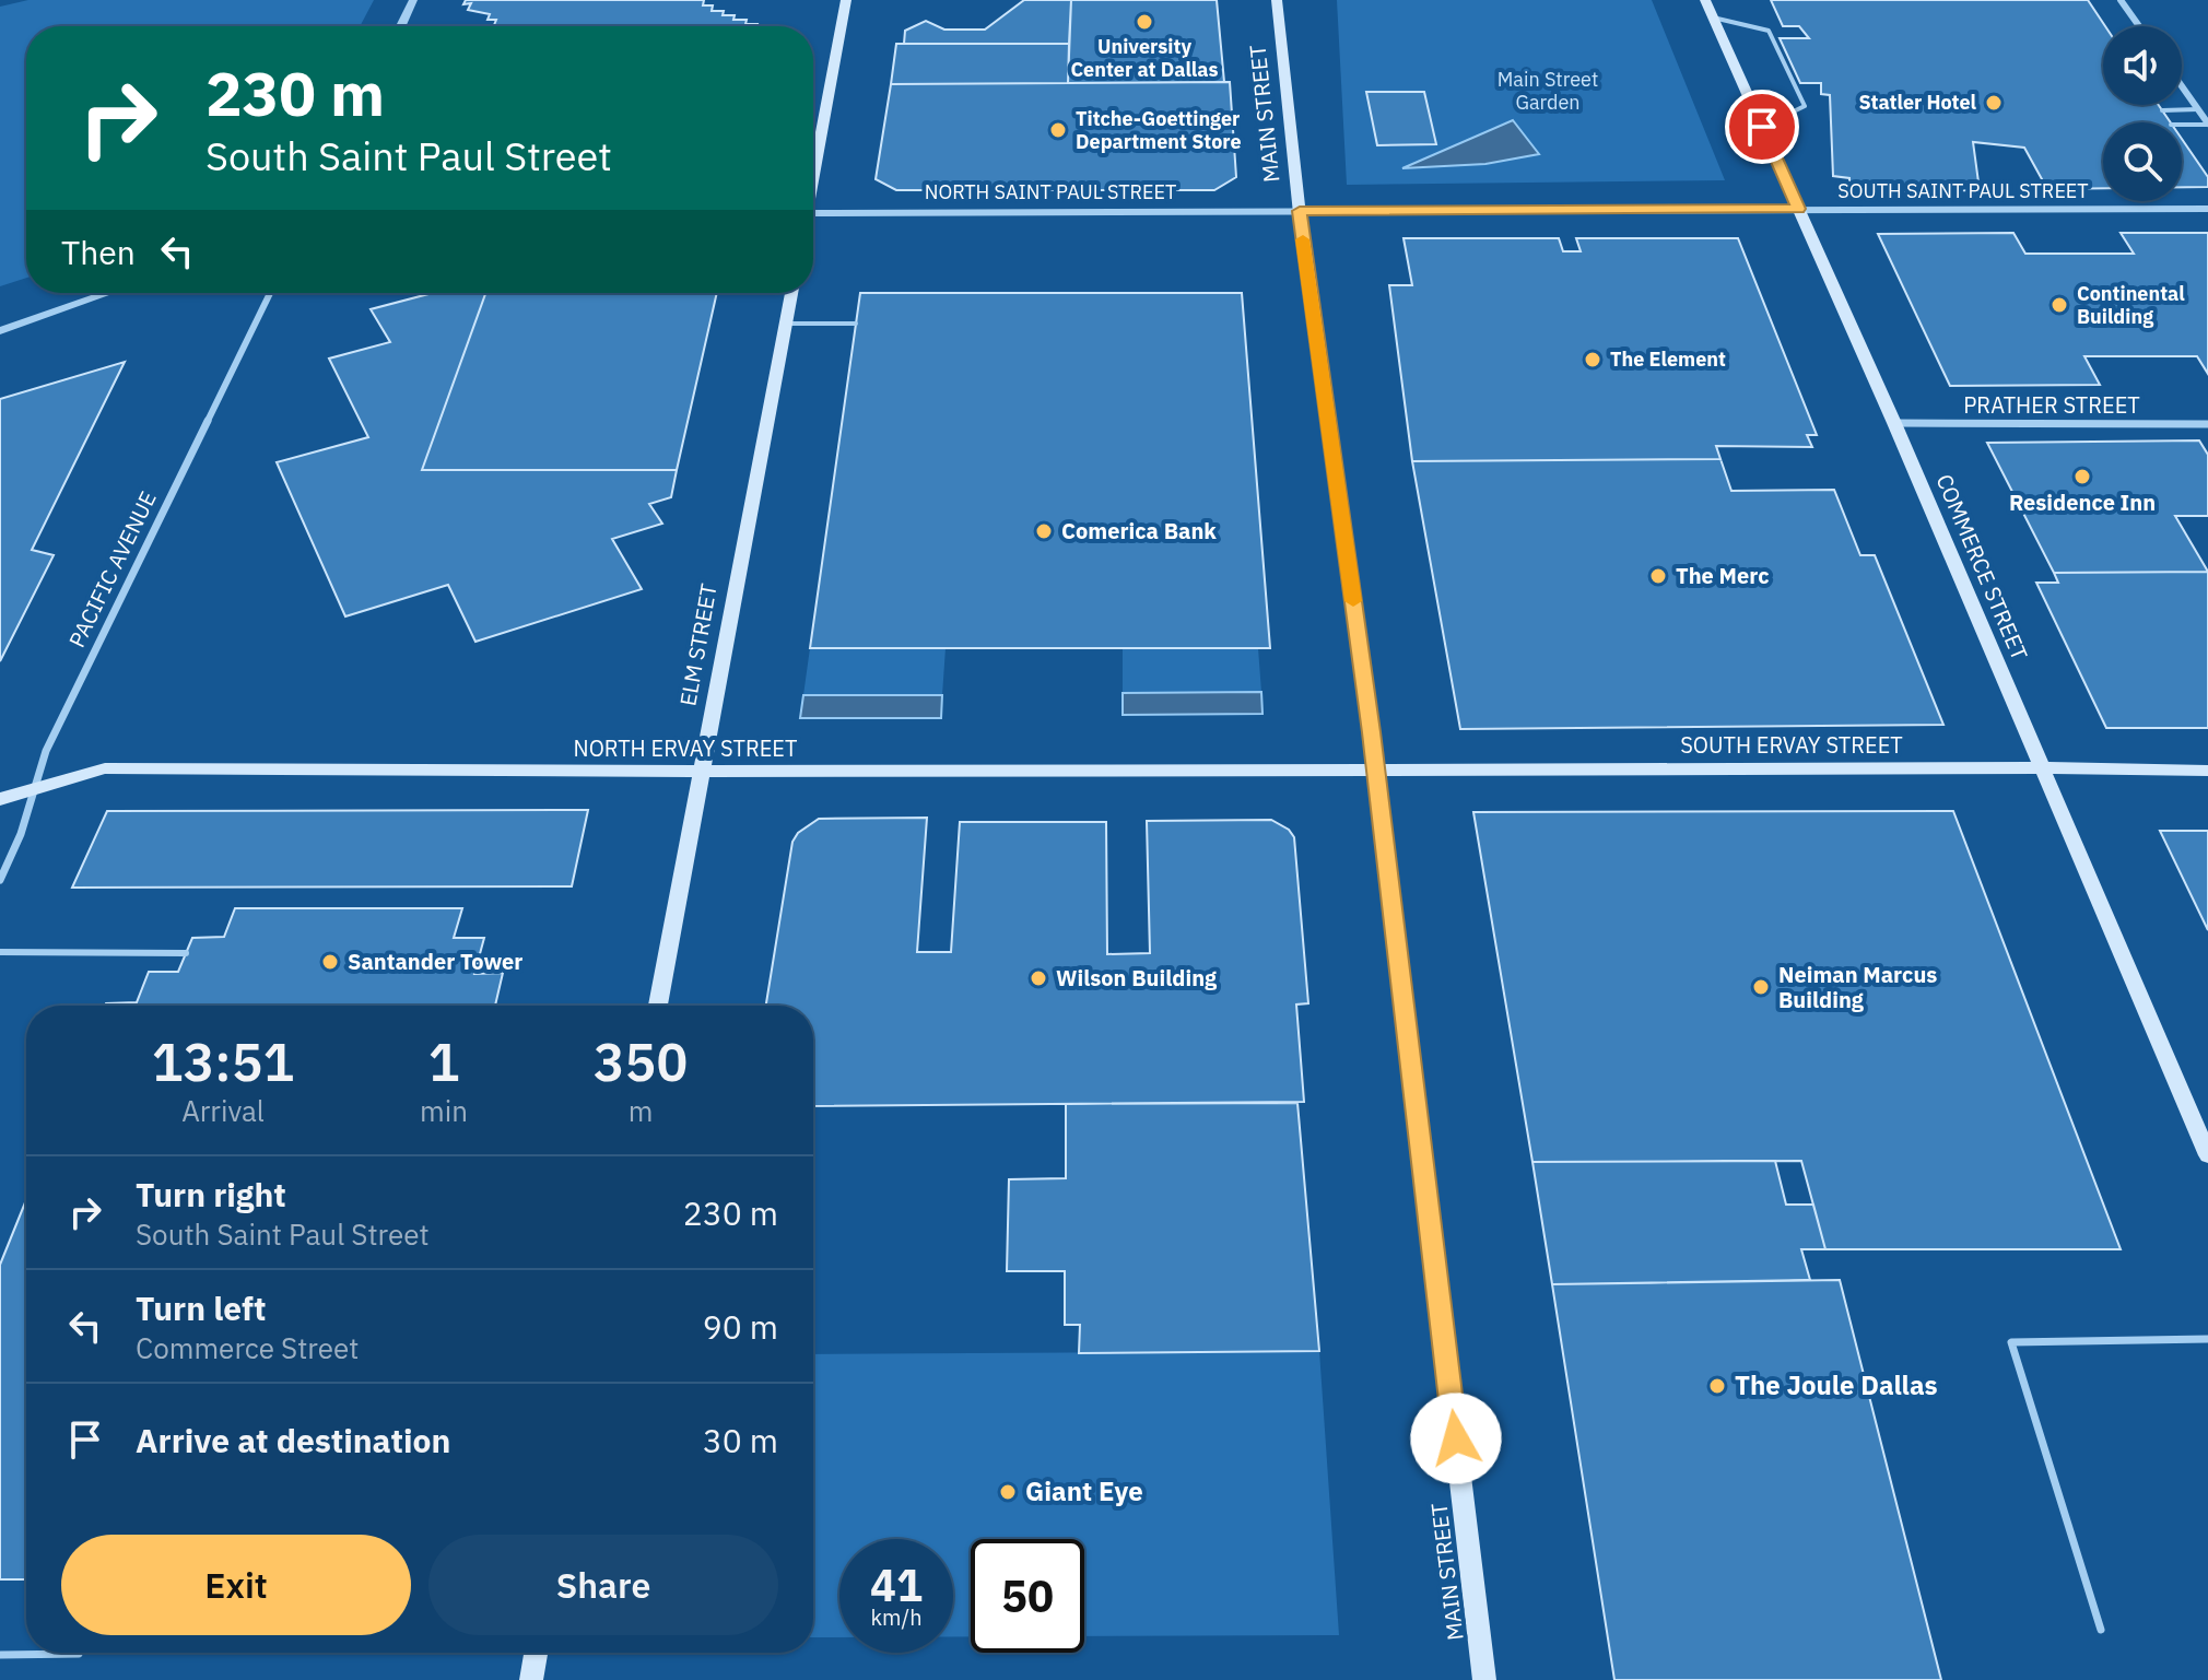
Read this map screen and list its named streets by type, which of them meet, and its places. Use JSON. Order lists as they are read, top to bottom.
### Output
{
  "streets": {
    "main road": [
      "MAIN STREET",
      "COMMERCE STREET",
      "ELM STREET",
      "SOUTH ERVAY STREET",
      "NORTH ERVAY STREET"
    ],
    "street": [
      "SOUTH SAINT PAUL STREET",
      "NORTH SAINT PAUL STREET",
      "PRATHER STREET",
      "PACIFIC AVENUE"
    ]
  },
  "crossings": [
    ["MAIN STREET", "SOUTH SAINT PAUL STREET"],
    ["MAIN STREET", "NORTH SAINT PAUL STREET"],
    ["MAIN STREET", "SOUTH ERVAY STREET"],
    ["MAIN STREET", "NORTH ERVAY STREET"],
    ["SOUTH SAINT PAUL STREET", "NORTH SAINT PAUL STREET"],
    ["SOUTH SAINT PAUL STREET", "COMMERCE STREET"],
    ["PRATHER STREET", "COMMERCE STREET"],
    ["COMMERCE STREET", "SOUTH ERVAY STREET"],
    ["PACIFIC AVENUE", "NORTH ERVAY STREET"],
    ["ELM STREET", "NORTH ERVAY STREET"],
    ["SOUTH ERVAY STREET", "NORTH ERVAY STREET"]
  ],
  "parks": ["Main Street Garden"],
  "places": [
    "University Center at Dallas",
    "Statler Hotel",
    "Titche-Goettinger Department Store",
    "Continental Building",
    "The Element",
    "Residence Inn",
    "Comerica Bank",
    "The Merc",
    "Santander Tower",
    "Wilson Building",
    "Neiman Marcus Building",
    "The Joule Dallas",
    "Giant Eye"
  ],
  "page": {
    "turn": ["230 m", "South Saint Paul Street"],
    "then": "Then",
    "eta": [
      "13:51",
      "Arrival",
      "1",
      "min",
      "350",
      "m"
    ],
    "list": [
      {
        "name": "Turn right",
        "note": "South Saint Paul Street",
        "value": "230 m"
      },
      {
        "name": "Turn left",
        "note": "Commerce Street",
        "value": "90 m"
      },
      {
        "name": "Arrive at destination",
        "value": "30 m"
      }
    ],
    "buttons": ["Exit", "Share"],
    "speed": "41 km/h",
    "limit": "50"
  }
}
